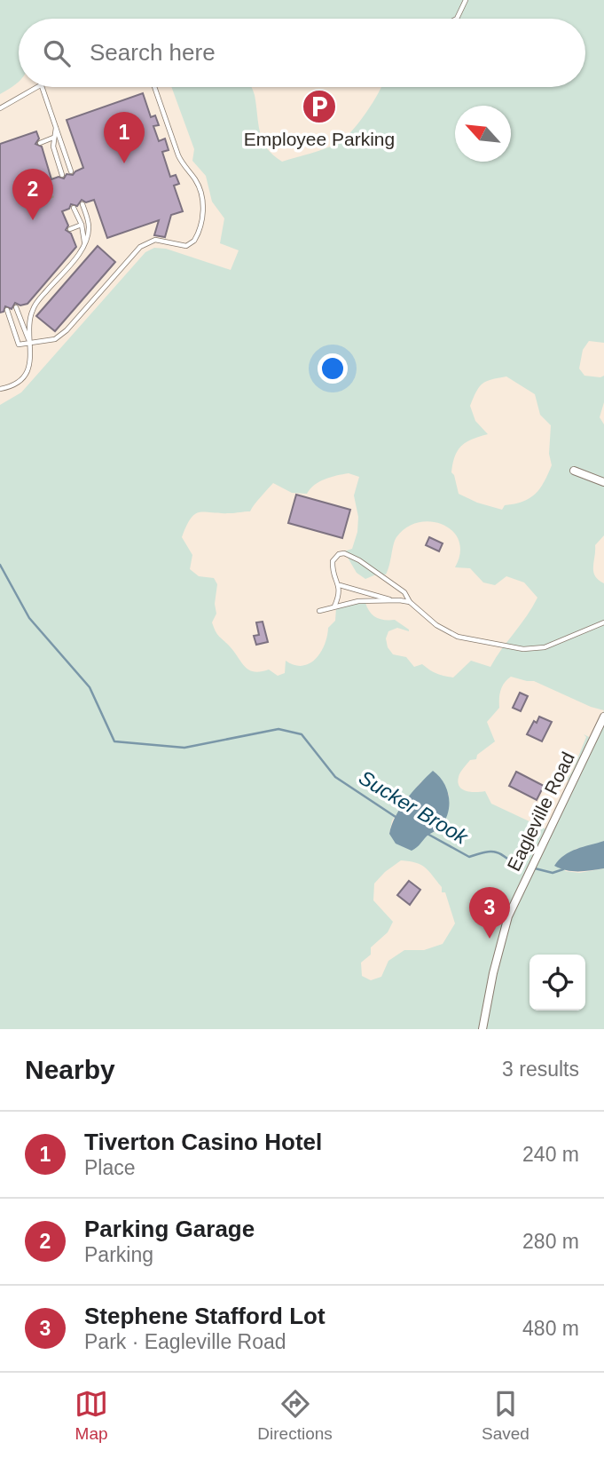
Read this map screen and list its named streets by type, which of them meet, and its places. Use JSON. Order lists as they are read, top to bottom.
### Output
{
  "streets": {
    "street": ["Eagleville Road"]
  },
  "water": ["Sucker Brook"],
  "places": {
    "parking": ["Employee Parking"]
  },
  "north": "top left",
  "page": {
    "search": "Search here",
    "pins": ["1", "2", "3"],
    "heading": ["Nearby", "3 results"],
    "list": [
      {
        "mark": "1",
        "name": "Tiverton Casino Hotel",
        "note": "Place",
        "value": "240 m"
      },
      {
        "mark": "2",
        "name": "Parking Garage",
        "note": "Parking",
        "value": "280 m"
      },
      {
        "mark": "3",
        "name": "Stephene Stafford Lot",
        "note": "Park · Eagleville Road",
        "value": "480 m"
      }
    ],
    "nav": ["Map", "Directions", "Saved"]
  }
}
